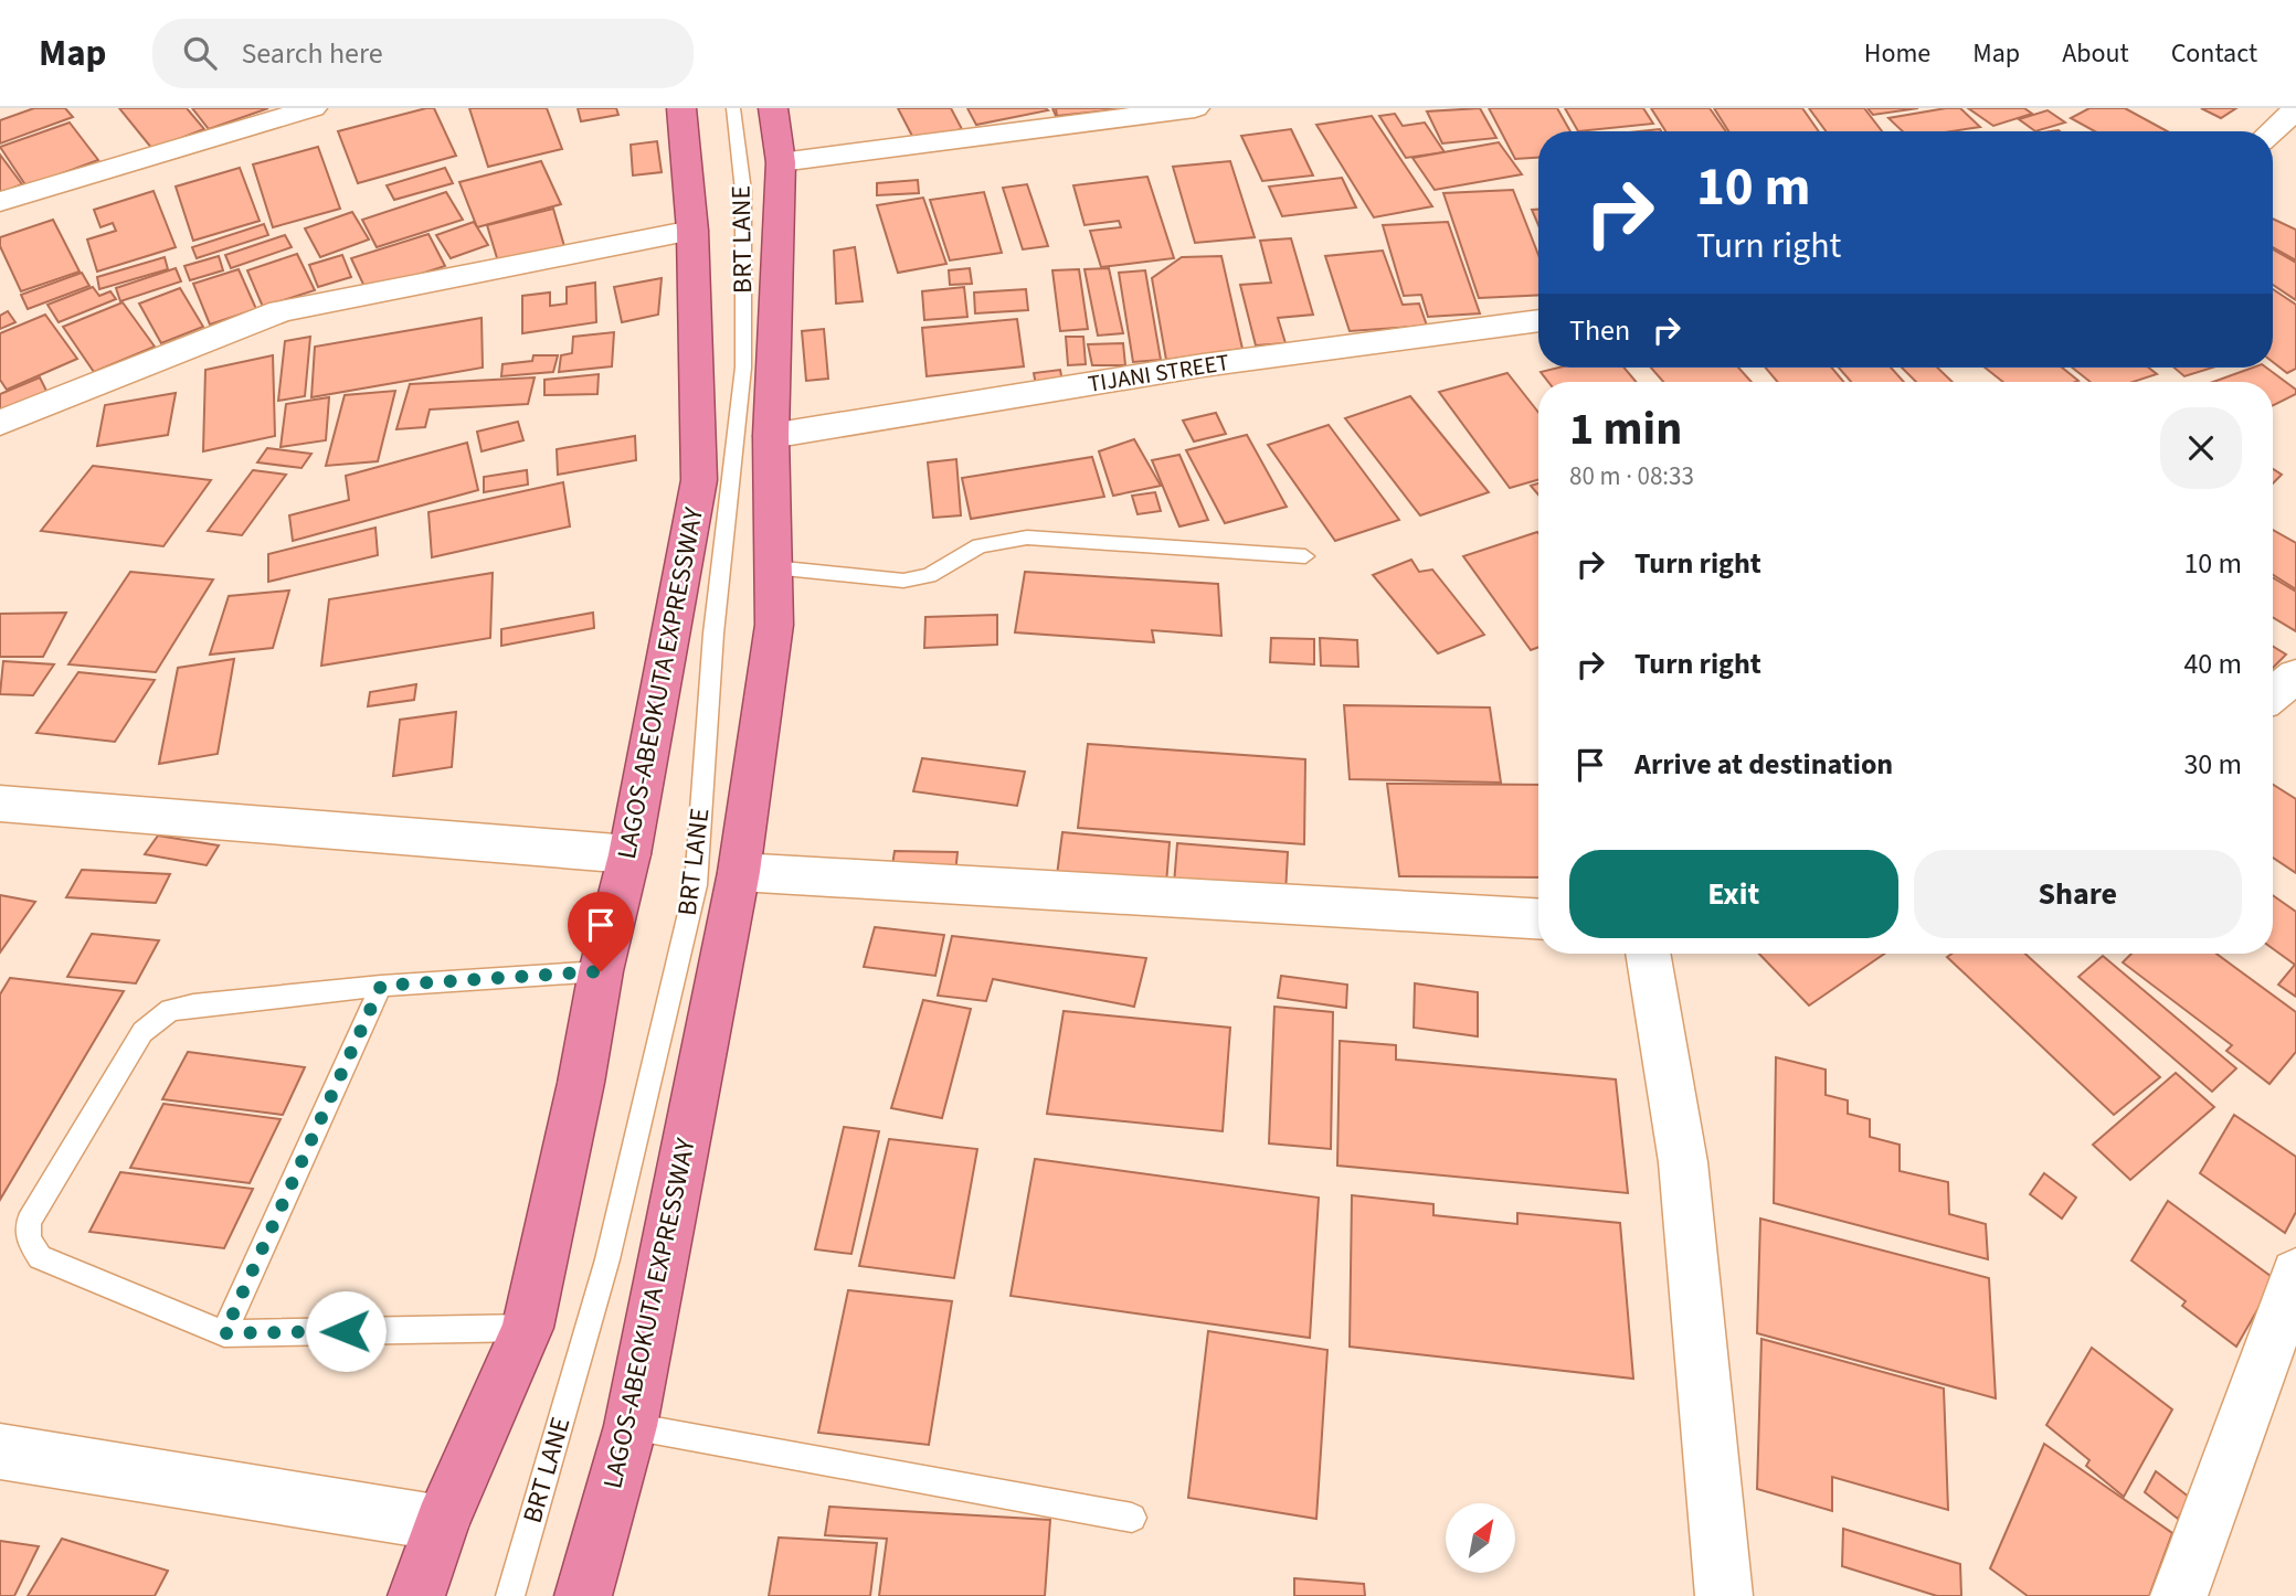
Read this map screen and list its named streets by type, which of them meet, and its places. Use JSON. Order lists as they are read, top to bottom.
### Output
{
  "streets": {
    "highway": ["LAGOS-ABEOKUTA EXPRESSWAY"],
    "street": ["TIJANI STREET"],
    "lane": ["BRT LANE"]
  },
  "crossings": [
    ["TIJANI STREET", "LAGOS-ABEOKUTA EXPRESSWAY"]
  ],
  "north": "top right",
  "page": {
    "header": "Map",
    "search": "Search here",
    "nav": [
      "Home",
      "Map",
      "About",
      "Contact"
    ],
    "turn": ["10 m", "Turn right"],
    "then": "Then",
    "heading": ["1 min", "80 m · 08:33"],
    "list": [
      {
        "name": "Turn right",
        "value": "10 m"
      },
      {
        "name": "Turn right",
        "value": "40 m"
      },
      {
        "name": "Arrive at destination",
        "value": "30 m"
      }
    ],
    "buttons": ["Exit", "Share"]
  }
}
